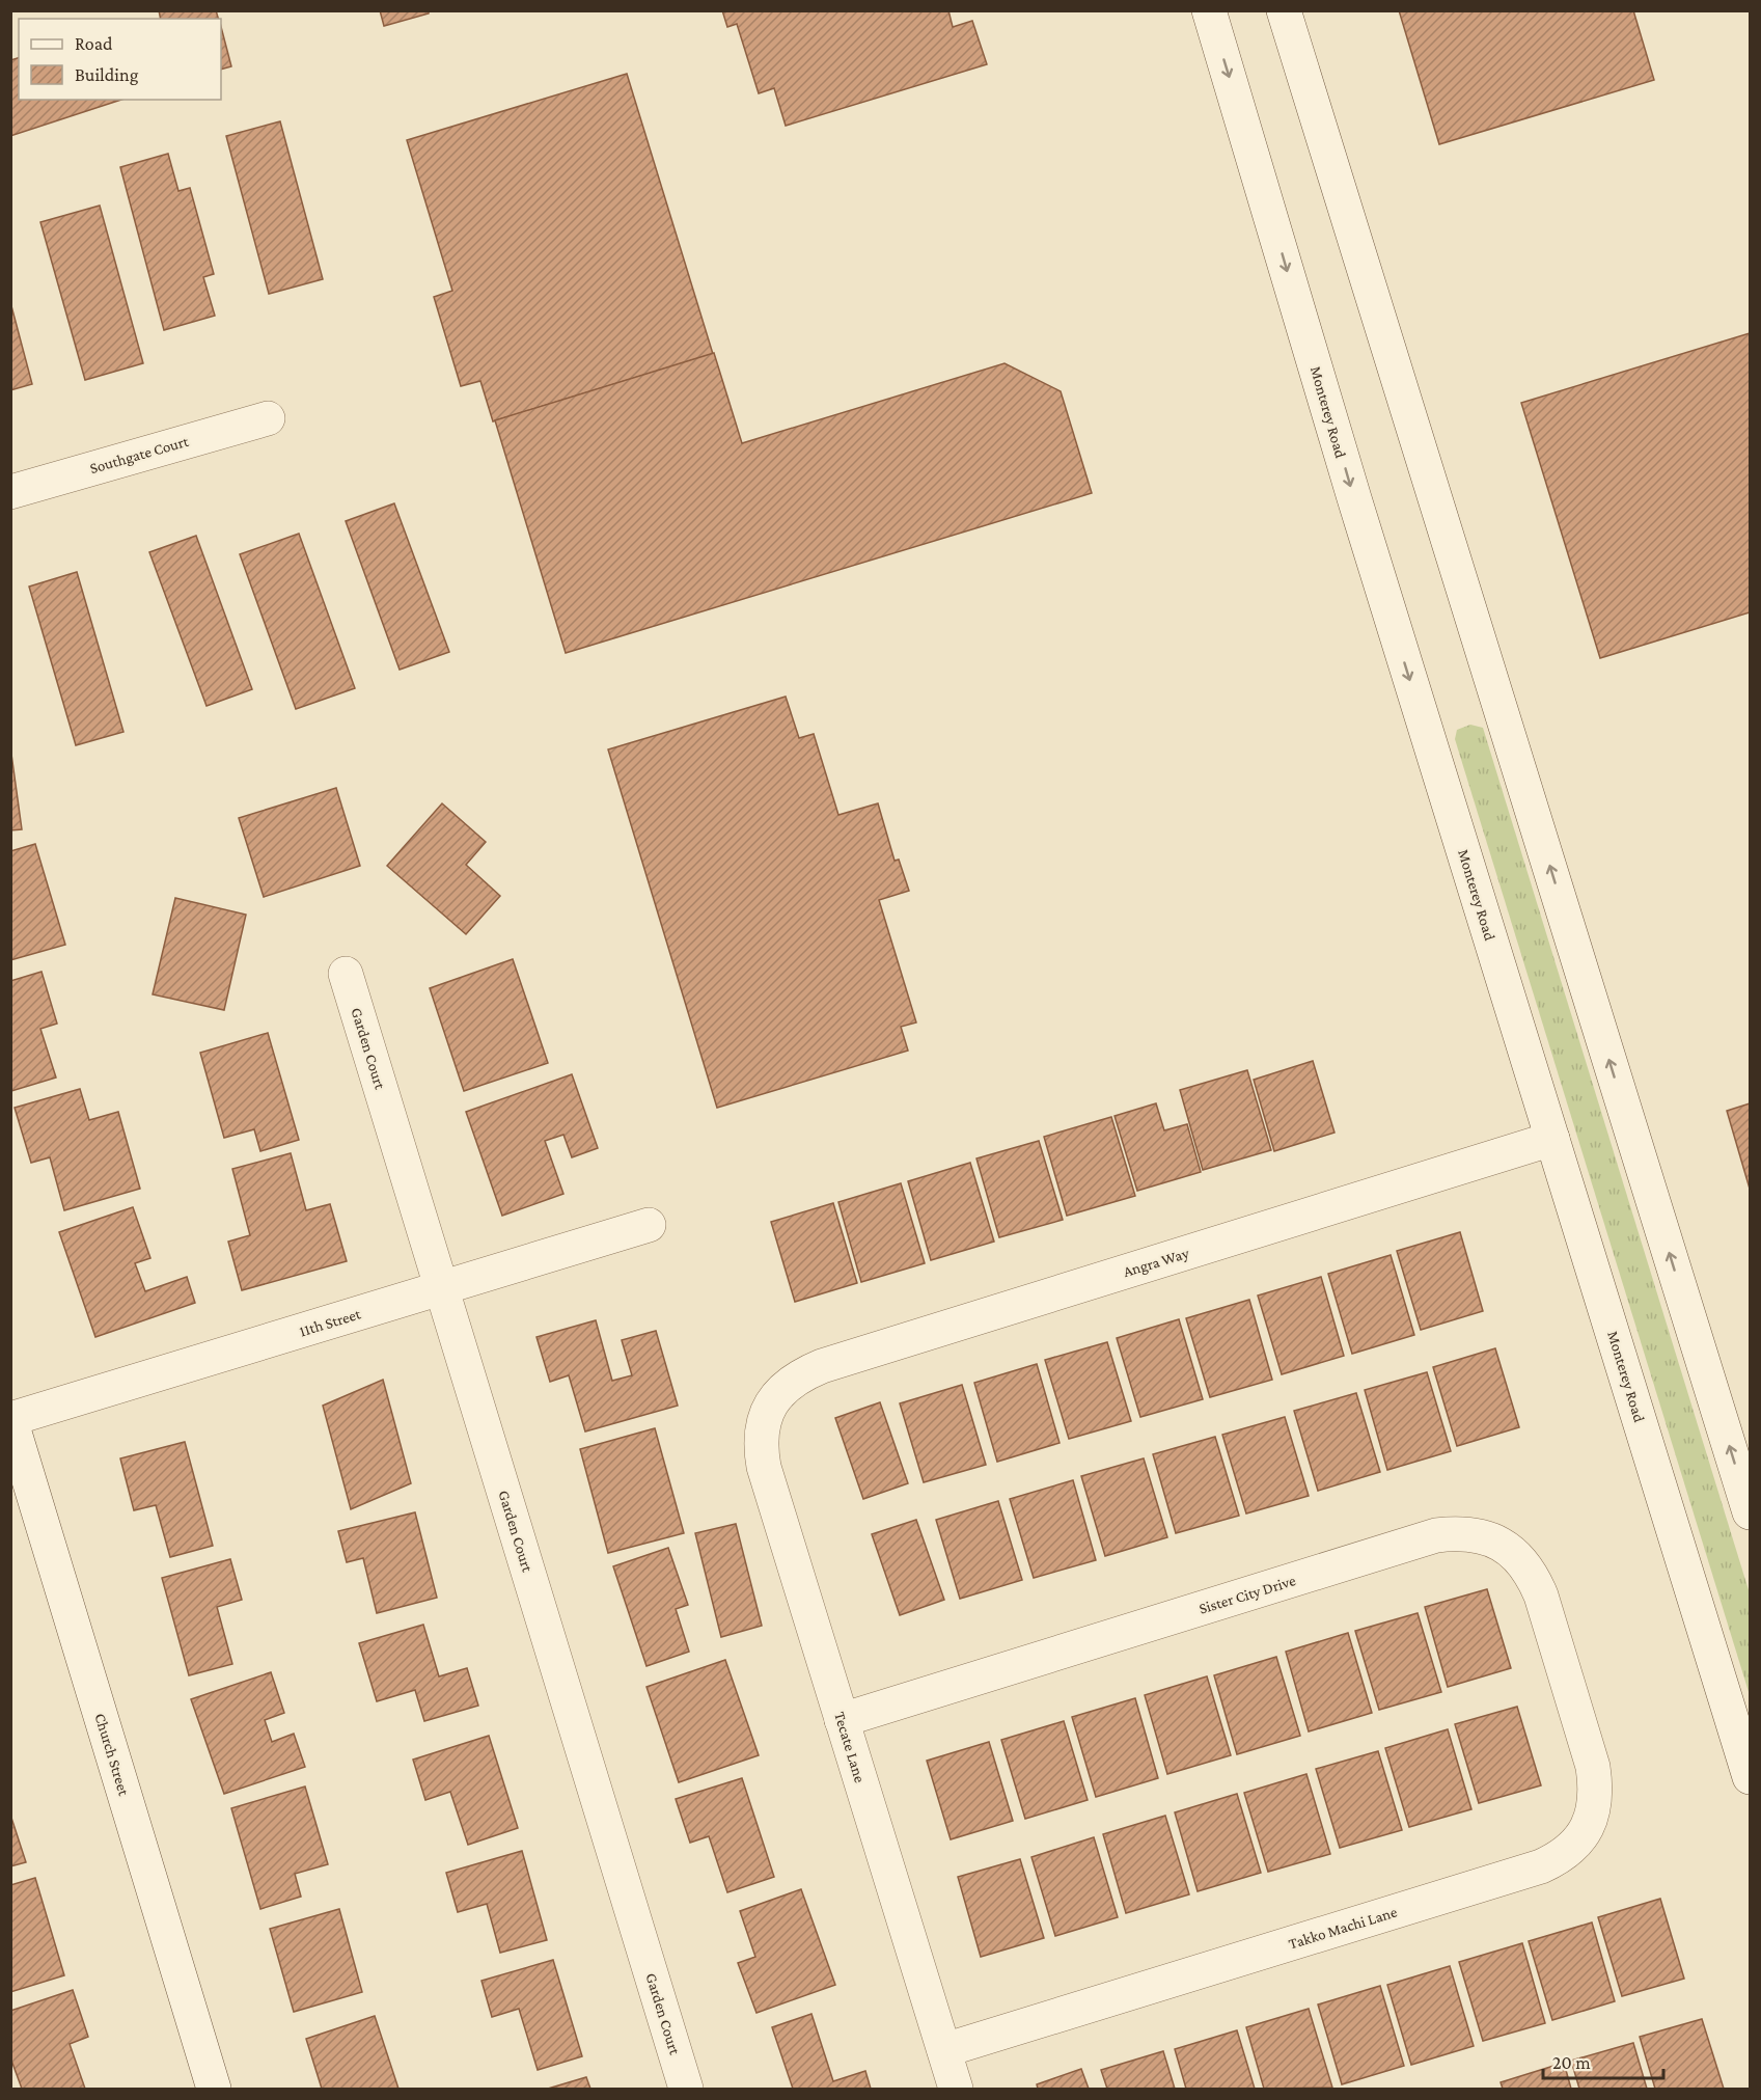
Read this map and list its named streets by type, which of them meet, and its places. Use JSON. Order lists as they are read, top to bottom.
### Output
{
  "streets": {
    "street": [
      "Monterey Road",
      "Southgate Court",
      "Garden Court",
      "Angra Way",
      "11th Street",
      "Sister City Drive",
      "Tecate Lane",
      "Church Street",
      "Takko Machi Lane"
    ]
  },
  "crossings": [
    ["Monterey Road", "Angra Way"],
    ["Garden Court", "11th Street"],
    ["Angra Way", "Tecate Lane"],
    ["11th Street", "Church Street"],
    ["Sister City Drive", "Tecate Lane"],
    ["Sister City Drive", "Takko Machi Lane"],
    ["Tecate Lane", "Takko Machi Lane"]
  ],
  "legend": ["Road", "Building"],
  "scale_bar": "20 m"
}
